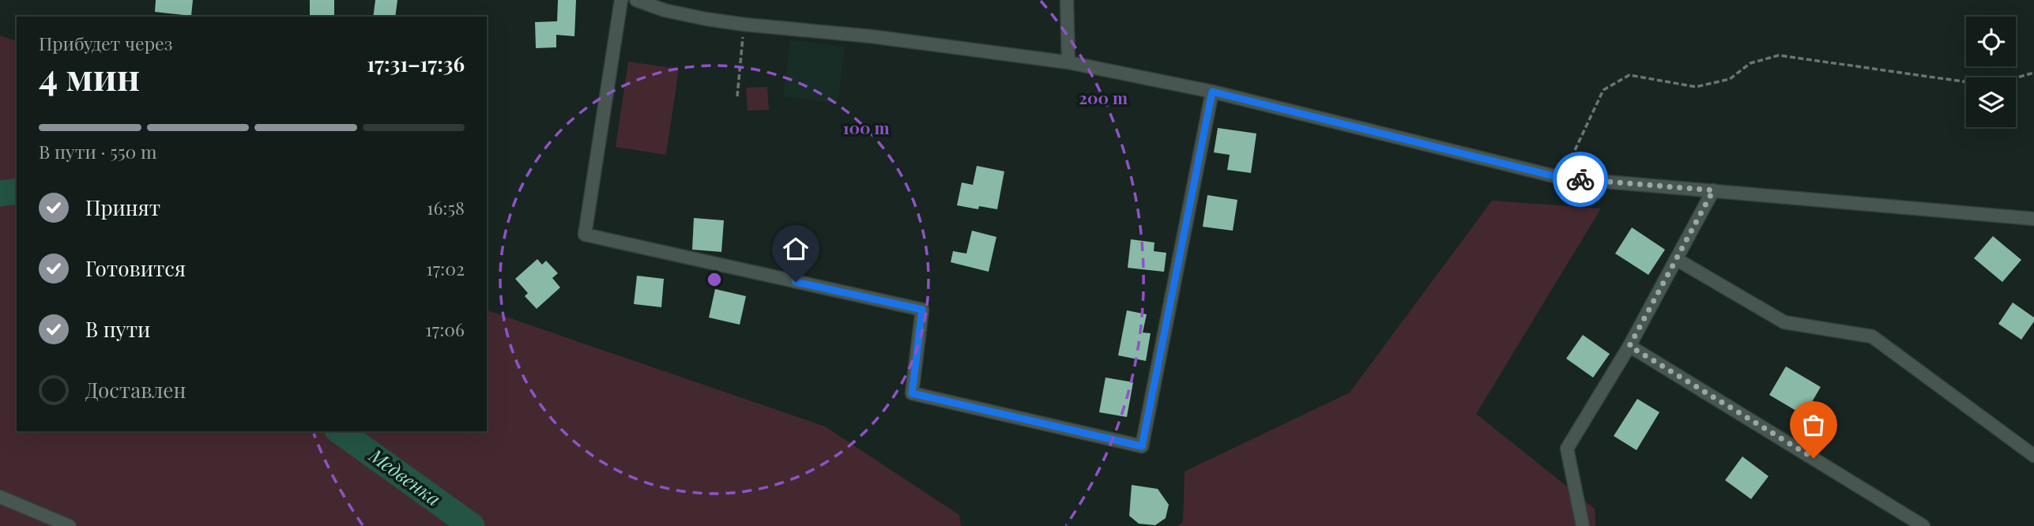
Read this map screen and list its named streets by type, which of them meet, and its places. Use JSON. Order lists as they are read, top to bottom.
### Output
{
  "water": ["Медвенка"],
  "page": {
    "heading": ["4 мин", "Прибудет через", "17:31–17:36"],
    "bar": "В пути · 550 m",
    "list": [
      ["Принят", "16:58"],
      ["Готовится", "17:02"],
      ["В пути", "17:06"],
      "Доставлен"
    ]
  },
  "rings": ["200 m", "100 m"]
}
